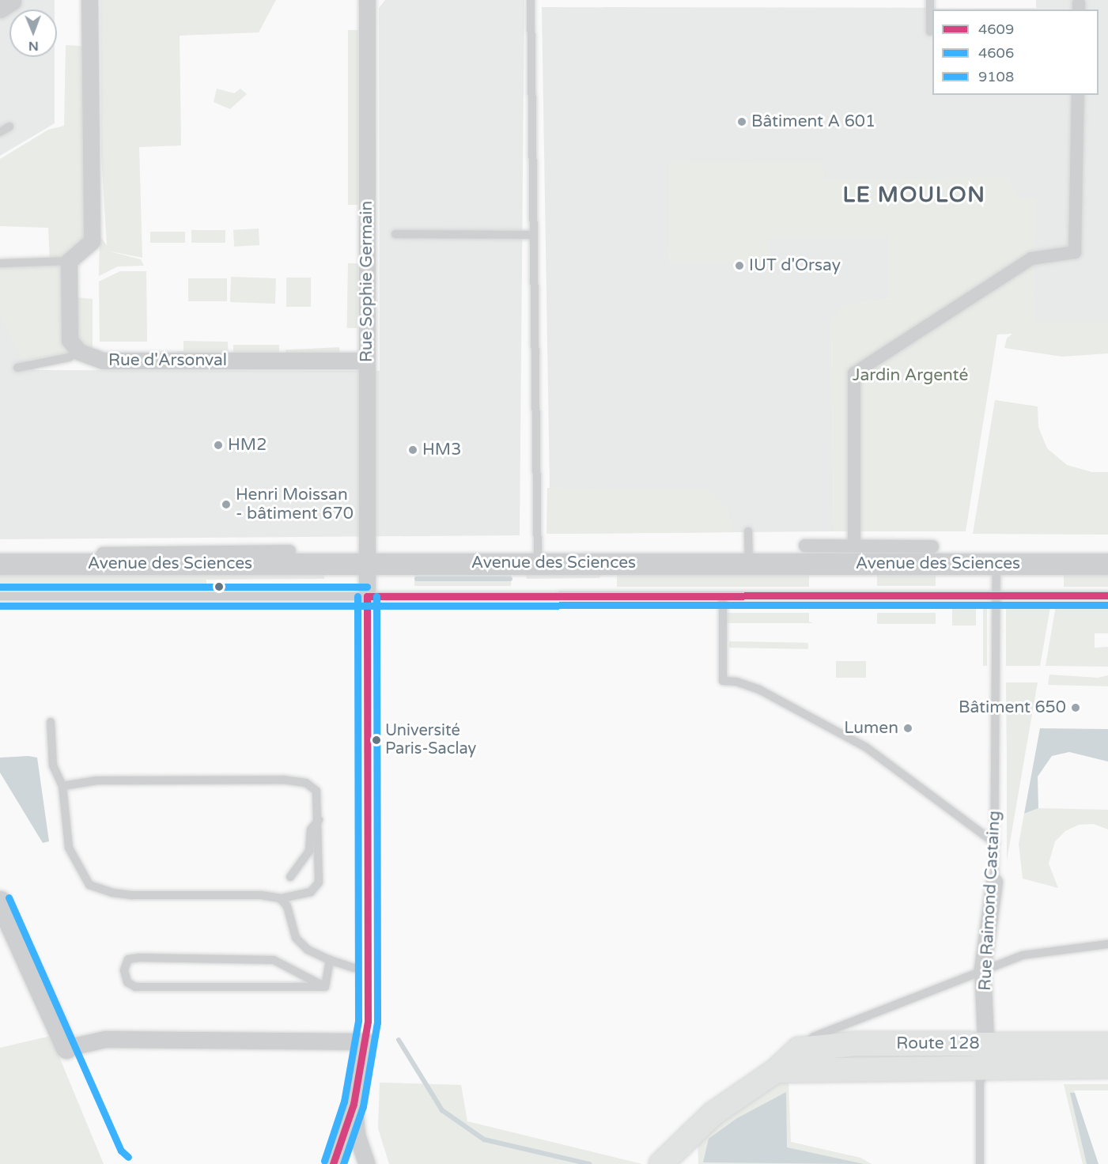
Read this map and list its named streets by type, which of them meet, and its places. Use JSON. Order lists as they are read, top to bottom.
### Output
{
  "streets": {
    "main road": ["Route 128"],
    "street": [
      "Rue Sophie Germain",
      "Rue d'Arsonval",
      "Avenue des Sciences",
      "Rue Raimond Castaing"
    ]
  },
  "crossings": [
    ["Rue Sophie Germain", "Rue d'Arsonval"],
    ["Rue Sophie Germain", "Avenue des Sciences"],
    ["Avenue des Sciences", "Rue Raimond Castaing"],
    ["Rue Raimond Castaing", "Route 128"]
  ],
  "districts": ["LE MOULON"],
  "parks": ["Jardin Argenté"],
  "places": [
    "Bâtiment A 601",
    "IUT d'Orsay",
    "HM2",
    "HM3",
    "Henri Moissan - bâtiment 670",
    "Bâtiment 650",
    "Lumen",
    "Université Paris-Saclay"
  ],
  "lines": ["transit line 9108", "transit line 4609", "transit line 4606"],
  "legend": ["4609", "4606", "9108"],
  "north": "bottom"
}
